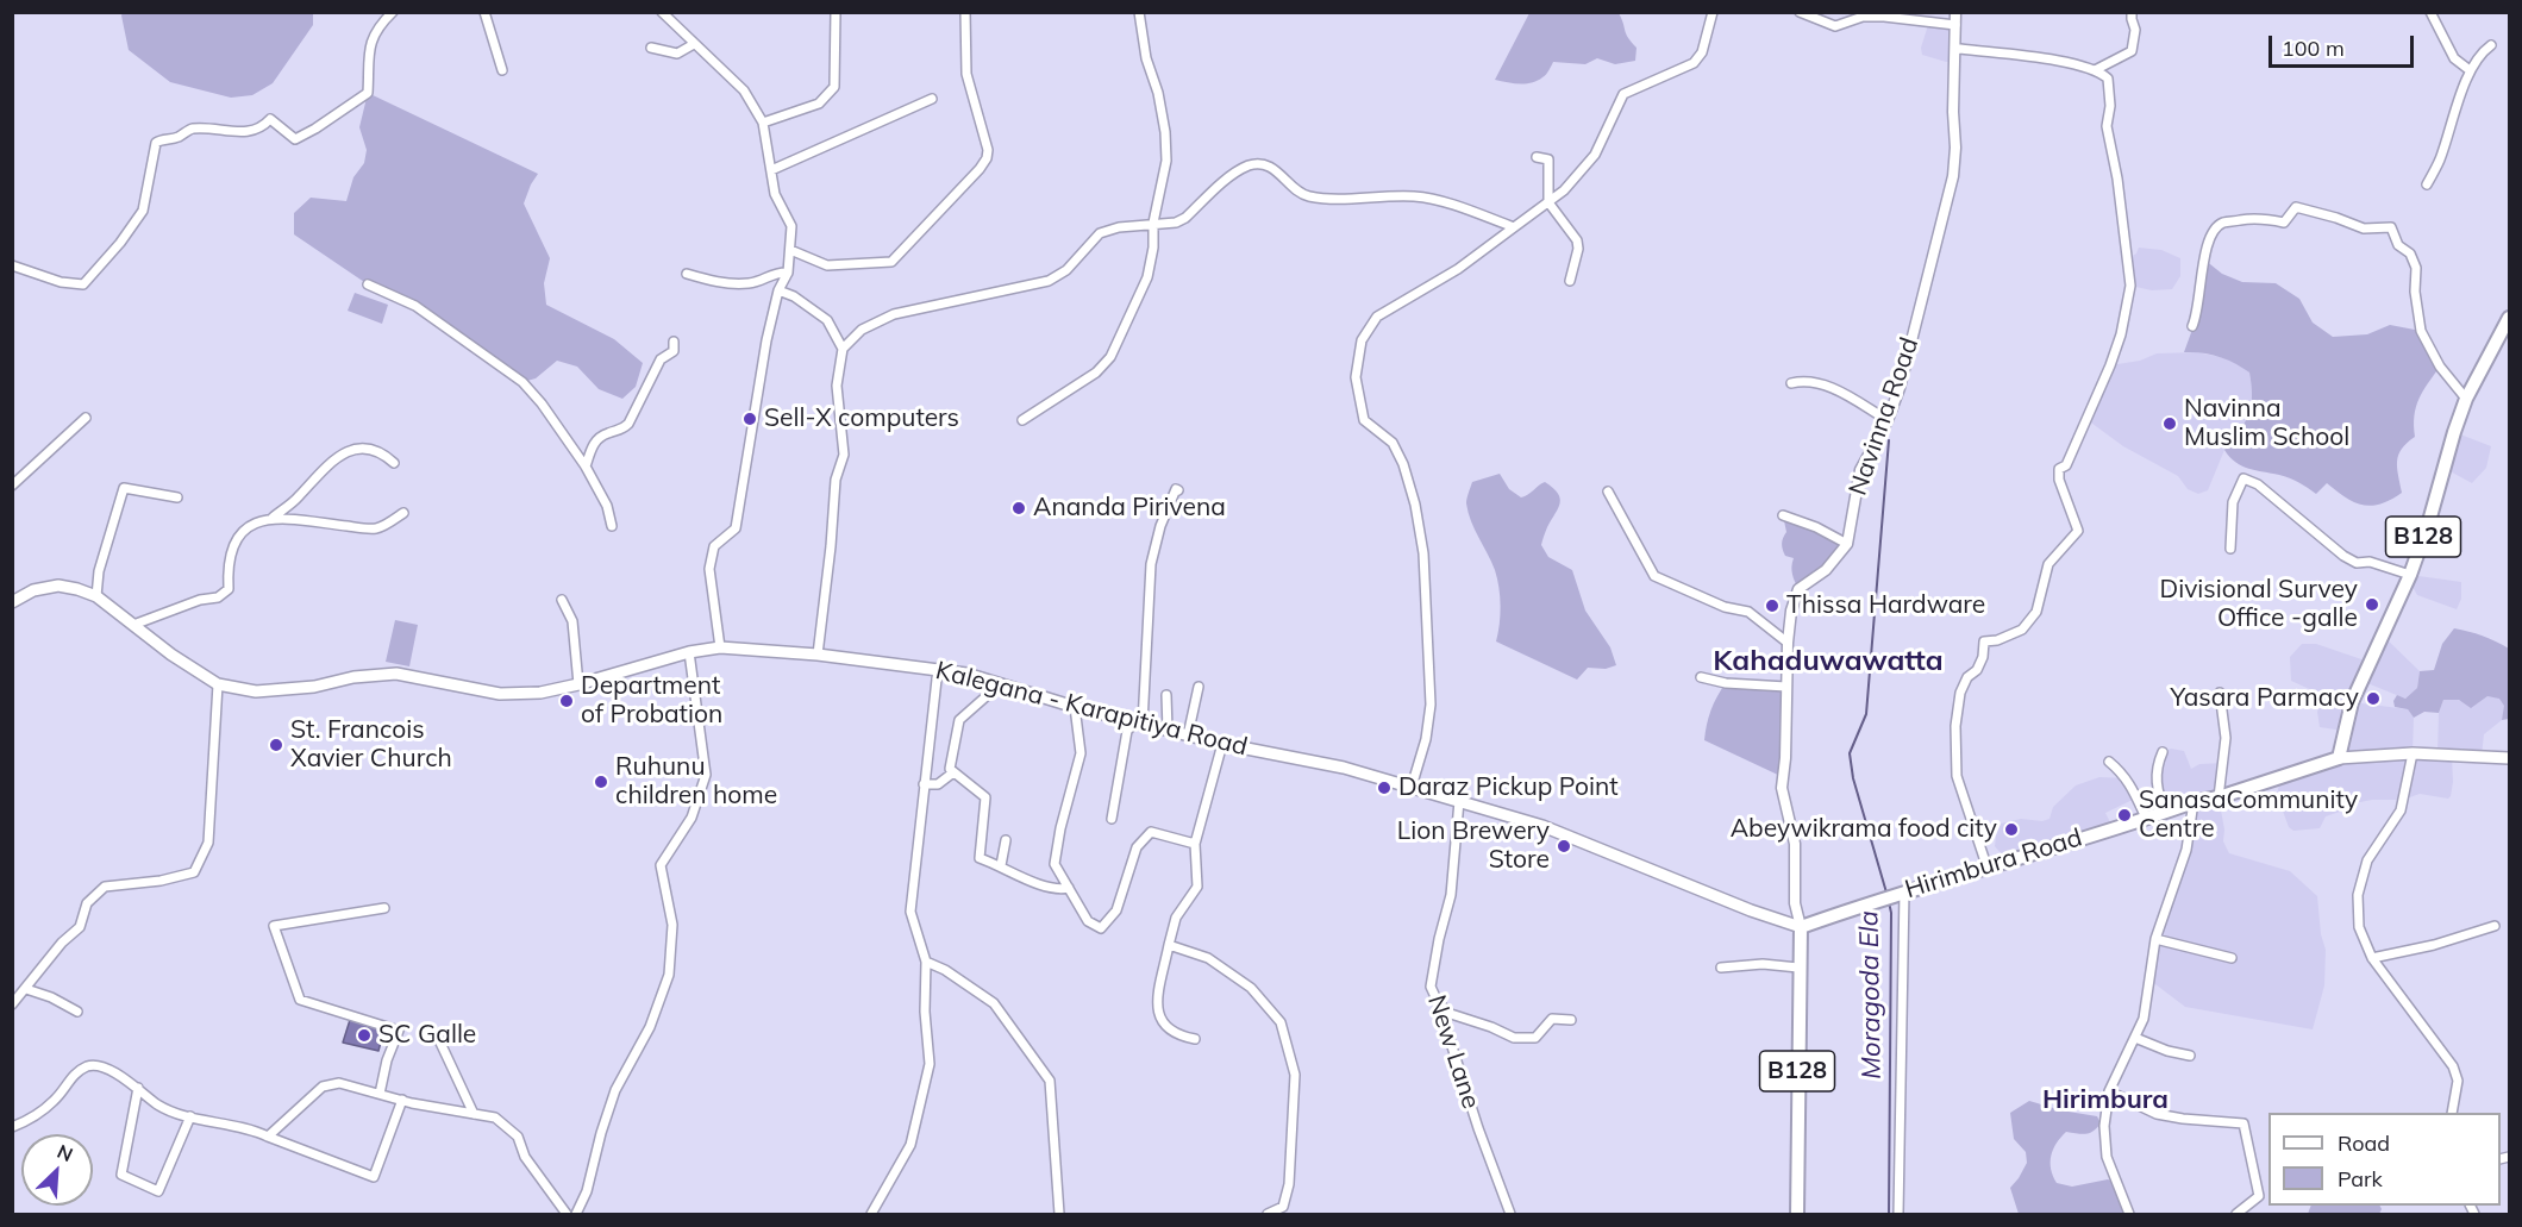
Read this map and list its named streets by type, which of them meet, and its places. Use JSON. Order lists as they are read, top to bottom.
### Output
{
  "streets": {
    "main road": ["B128", "Kalegana - Karapitiya Road", "Hirimbura Road"],
    "street": ["Navinna Road", "New Lane"]
  },
  "crossings": [
    ["B128", "Kalegana - Karapitiya Road"],
    ["B128", "Hirimbura Road"],
    ["Kalegana - Karapitiya Road", "Hirimbura Road"],
    ["Kalegana - Karapitiya Road", "New Lane"]
  ],
  "districts": ["Kahaduwawatta", "Hirimbura"],
  "water": ["Moragoda Ela"],
  "places": [
    "Sell-X computers",
    "Navinna Muslim School",
    "Ananda Pirivena",
    "Divisional Survey Office -galle",
    "Thissa Hardware",
    "Yasara Parmacy",
    "Department of Probation",
    "St. Francois Xavier Church",
    "Ruhunu children home",
    "Daraz Pickup Point",
    "SanasaCommunity Centre",
    "Abeywikrama food city",
    "Lion Brewery Store",
    "SC Galle"
  ],
  "legend": ["Road", "Park"],
  "scale_bar": "100 m",
  "north": "top right"
}
